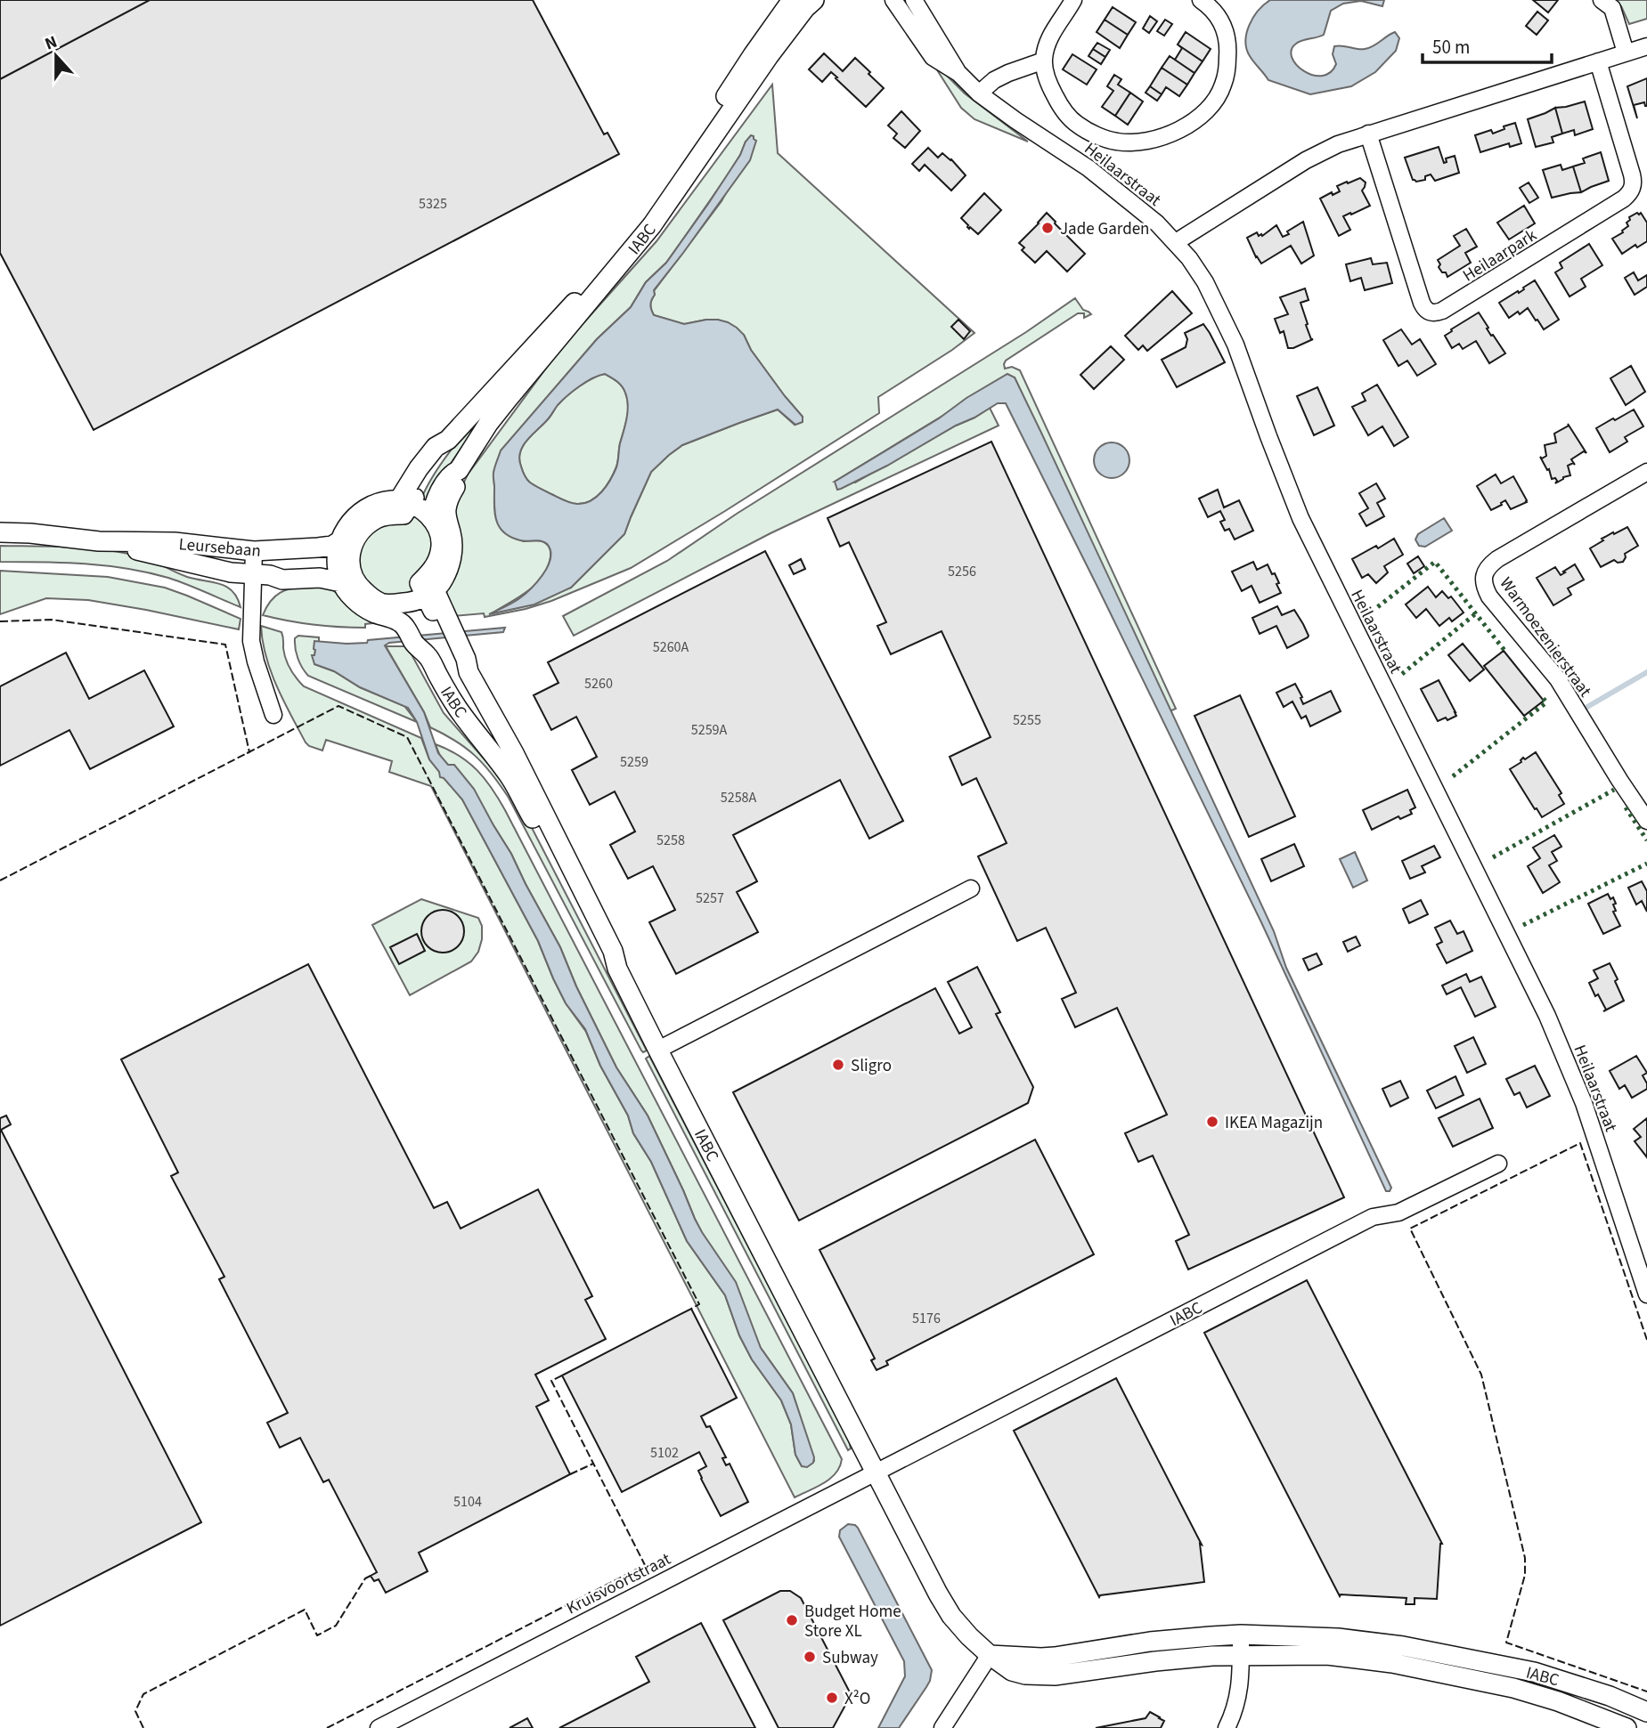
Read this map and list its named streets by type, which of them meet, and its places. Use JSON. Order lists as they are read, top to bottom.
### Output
{
  "streets": {
    "street": [
      "Heilaarstraat",
      "IABC",
      "Heilaarpark",
      "Leursebaan",
      "Warmoezenierstraat",
      "Kruisvoortstraat"
    ]
  },
  "crossings": [
    ["IABC", "Kruisvoortstraat"]
  ],
  "places": [
    "Jade Garden",
    "Sligro",
    "IKEA Magazijn",
    "Budget Home Store XL",
    "Subway",
    "X²O"
  ],
  "house_numbers": [
    "5325",
    "5256",
    "5260A",
    "5260",
    "5255",
    "5259A",
    "5259",
    "5258A",
    "5258",
    "5257",
    "5176",
    "5102",
    "5104"
  ],
  "scale_bar": "50 m",
  "north": "top"
}
